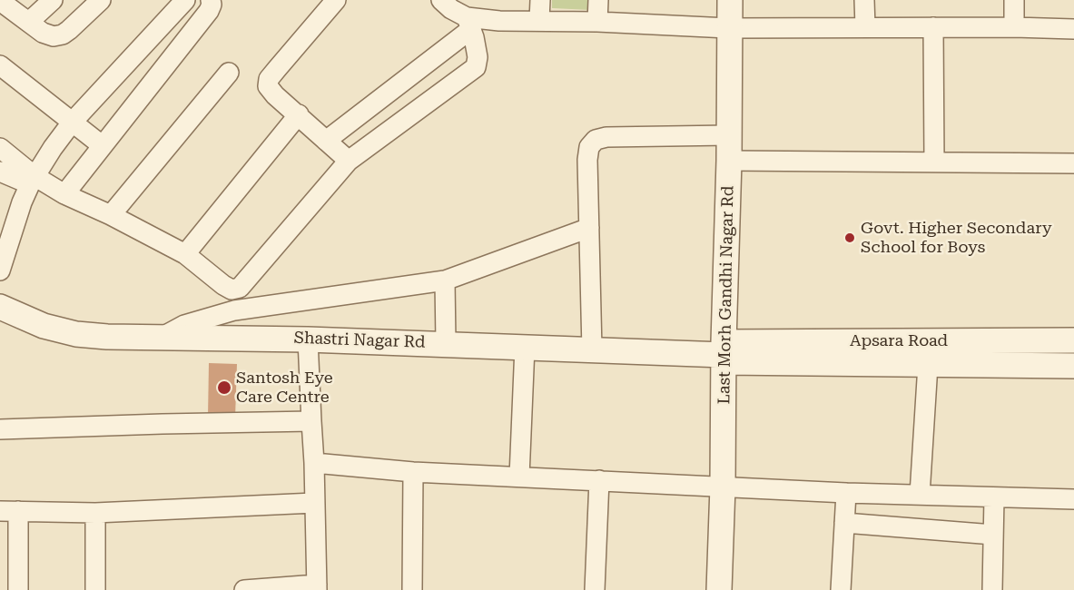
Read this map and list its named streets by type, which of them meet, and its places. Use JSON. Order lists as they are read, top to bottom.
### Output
{
  "streets": {
    "street": ["Last Morh Gandhi Nagar Rd", "Shastri Nagar Rd", "Apsara Road"]
  },
  "crossings": [
    ["Last Morh Gandhi Nagar Rd", "Shastri Nagar Rd"],
    ["Last Morh Gandhi Nagar Rd", "Apsara Road"],
    ["Shastri Nagar Rd", "Apsara Road"]
  ],
  "places": ["Govt. Higher Secondary School for Boys", "Santosh Eye Care Centre"]
}
